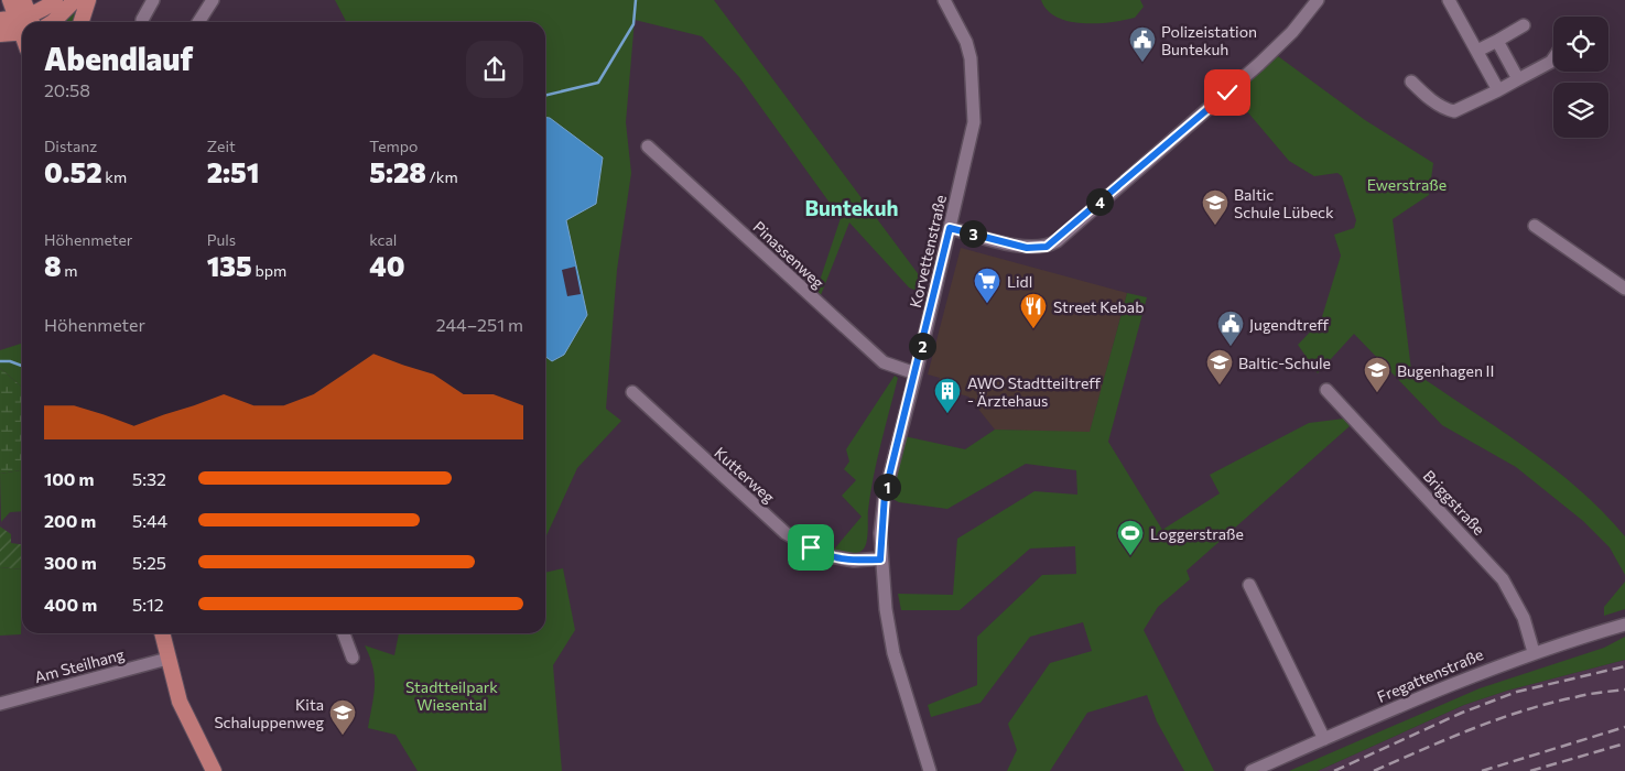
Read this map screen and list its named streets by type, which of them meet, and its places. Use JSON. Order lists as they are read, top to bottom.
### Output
{
  "streets": {
    "street": [
      "Korvettenstraße",
      "Pinassenweg",
      "Kutterweg",
      "Briggstraße",
      "Am Steilhang",
      "Fregattenstraße"
    ]
  },
  "crossings": [
    ["Korvettenstraße", "Pinassenweg"],
    ["Korvettenstraße", "Kutterweg"],
    ["Briggstraße", "Fregattenstraße"]
  ],
  "districts": ["Buntekuh"],
  "parks": ["Ewerstraße", "Stadtteilpark Wiesental"],
  "places": {
    "public building": ["Polizeistation Buntekuh", "Jugendtreff"],
    "school or university": [
      "Baltic Schule Lübeck",
      "Baltic-Schule",
      "Bugenhagen II",
      "Kita Schaluppenweg"
    ],
    "supermarket": ["Lidl"],
    "restaurant": ["Street Kebab"],
    "building": ["AWO Stadtteiltreff - Ärztehaus"],
    "sports": ["Loggerstraße"]
  },
  "page": {
    "heading": ["Abendlauf", "20:58"],
    "stats": [
      ["Distanz", "0.52 km"],
      ["Zeit", "2:51"],
      ["Tempo", "5:28 /km"],
      ["Höhenmeter", "8 m"],
      ["Puls", "135 bpm"],
      ["kcal", "40"]
    ],
    "pins": [
      "4",
      "3",
      "2",
      "1"
    ],
    "chart": ["Höhenmeter", "244–251 m"],
    "list": [
      {
        "name": "100 m",
        "note": "5:32"
      },
      {
        "name": "200 m",
        "note": "5:44"
      },
      {
        "name": "300 m",
        "note": "5:25"
      },
      {
        "name": "400 m",
        "note": "5:12"
      }
    ]
  }
}
